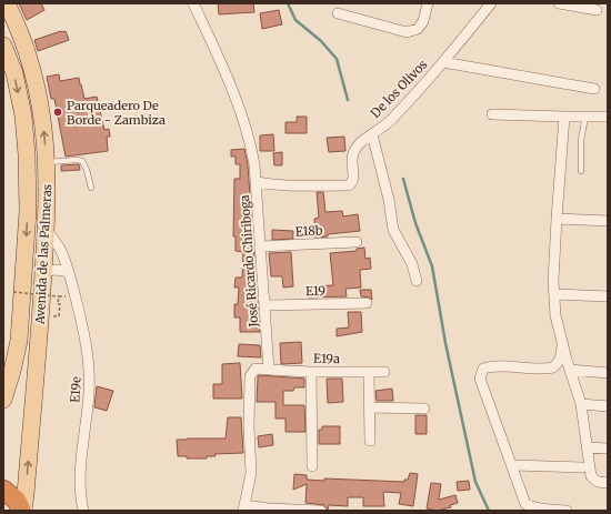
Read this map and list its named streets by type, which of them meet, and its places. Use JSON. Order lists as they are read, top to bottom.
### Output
{
  "streets": {
    "main road": ["Avenida de las Palmeras"],
    "street": [
      "De los Olivos",
      "E18b",
      "José Ricardo Chiriboga",
      "E19",
      "E19a",
      "E19e"
    ]
  },
  "crossings": [
    ["De los Olivos", "José Ricardo Chiriboga"],
    ["E18b", "José Ricardo Chiriboga"],
    ["Avenida de las Palmeras", "E19e"],
    ["José Ricardo Chiriboga", "E19"],
    ["José Ricardo Chiriboga", "E19a"]
  ],
  "places": ["Parqueadero De Borde - Zambiza"]
}
